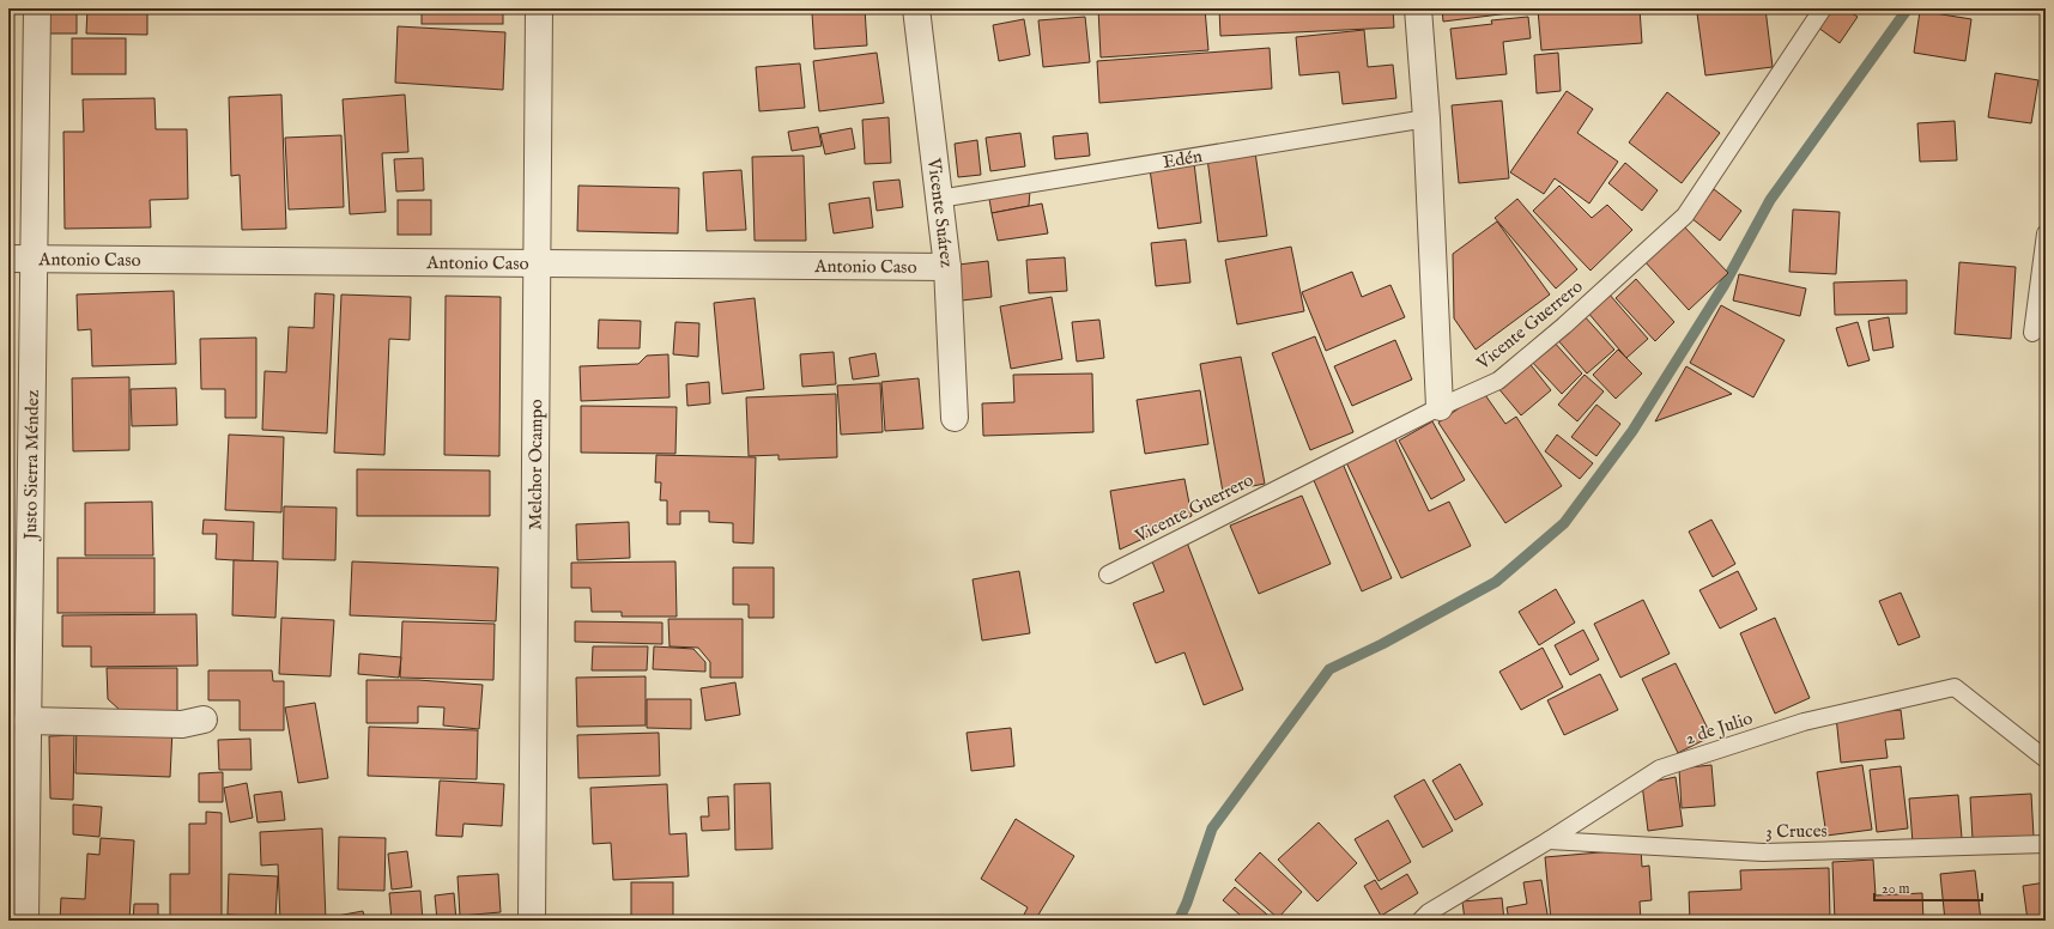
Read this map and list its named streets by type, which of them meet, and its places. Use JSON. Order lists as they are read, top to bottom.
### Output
{
  "streets": {
    "street": [
      "Vicente Suárez",
      "Antonio Caso",
      "Justo Sierra Méndez",
      "Melchor Ocampo"
    ],
    "lane": [
      "Edén",
      "Vicente Guerrero",
      "2 de Julio",
      "3 Cruces"
    ]
  },
  "crossings": [
    ["Edén", "Vicente Suárez"],
    ["Vicente Suárez", "Antonio Caso"],
    ["Antonio Caso", "Justo Sierra Méndez"],
    ["Antonio Caso", "Melchor Ocampo"],
    ["2 de Julio", "3 Cruces"]
  ],
  "scale_bar": "20 m"
}
